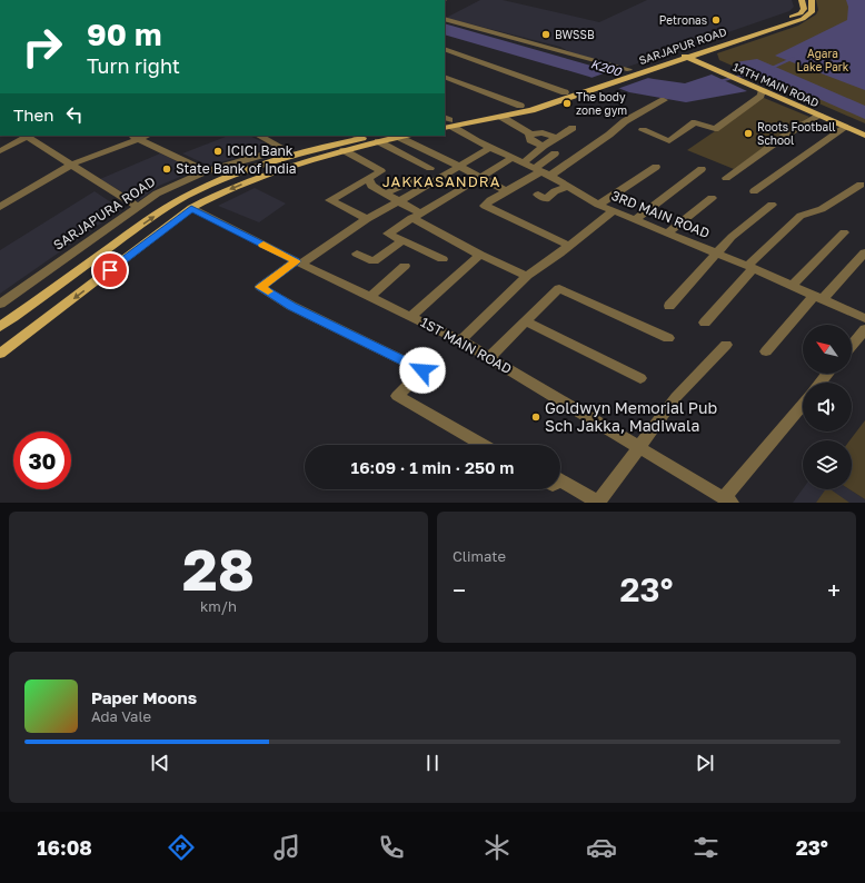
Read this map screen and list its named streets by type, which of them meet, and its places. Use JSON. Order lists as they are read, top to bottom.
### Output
{
  "streets": {
    "main road": ["SARJAPUR ROAD", "14TH MAIN ROAD"],
    "street": ["SARJAPURA ROAD", "3RD MAIN ROAD", "1ST MAIN ROAD"]
  },
  "crossings": [
    ["SARJAPUR ROAD", "14TH MAIN ROAD"],
    ["SARJAPUR ROAD", "3RD MAIN ROAD"]
  ],
  "districts": ["JAKKASANDRA"],
  "water": ["K200"],
  "parks": ["Agara Lake Park"],
  "places": [
    "Petronas",
    "BWSSB",
    "The body zone gym",
    "Roots Football School",
    "ICICI Bank",
    "State Bank of India",
    "Goldwyn Memorial Pub Sch Jakka, Madiwala"
  ],
  "north": "top left",
  "page": {
    "turn": ["90 m", "Turn right"],
    "then": "Then",
    "limit": "30",
    "trip": "16:09 · 1 min · 250 m",
    "tile": [
      ["28", "km/h"],
      "Climate"
    ],
    "heat": ["−", "23°", "+"],
    "song": ["Paper Moons", "Ada Vale"],
    "tabs": ["16:08", "23°"]
  }
}
